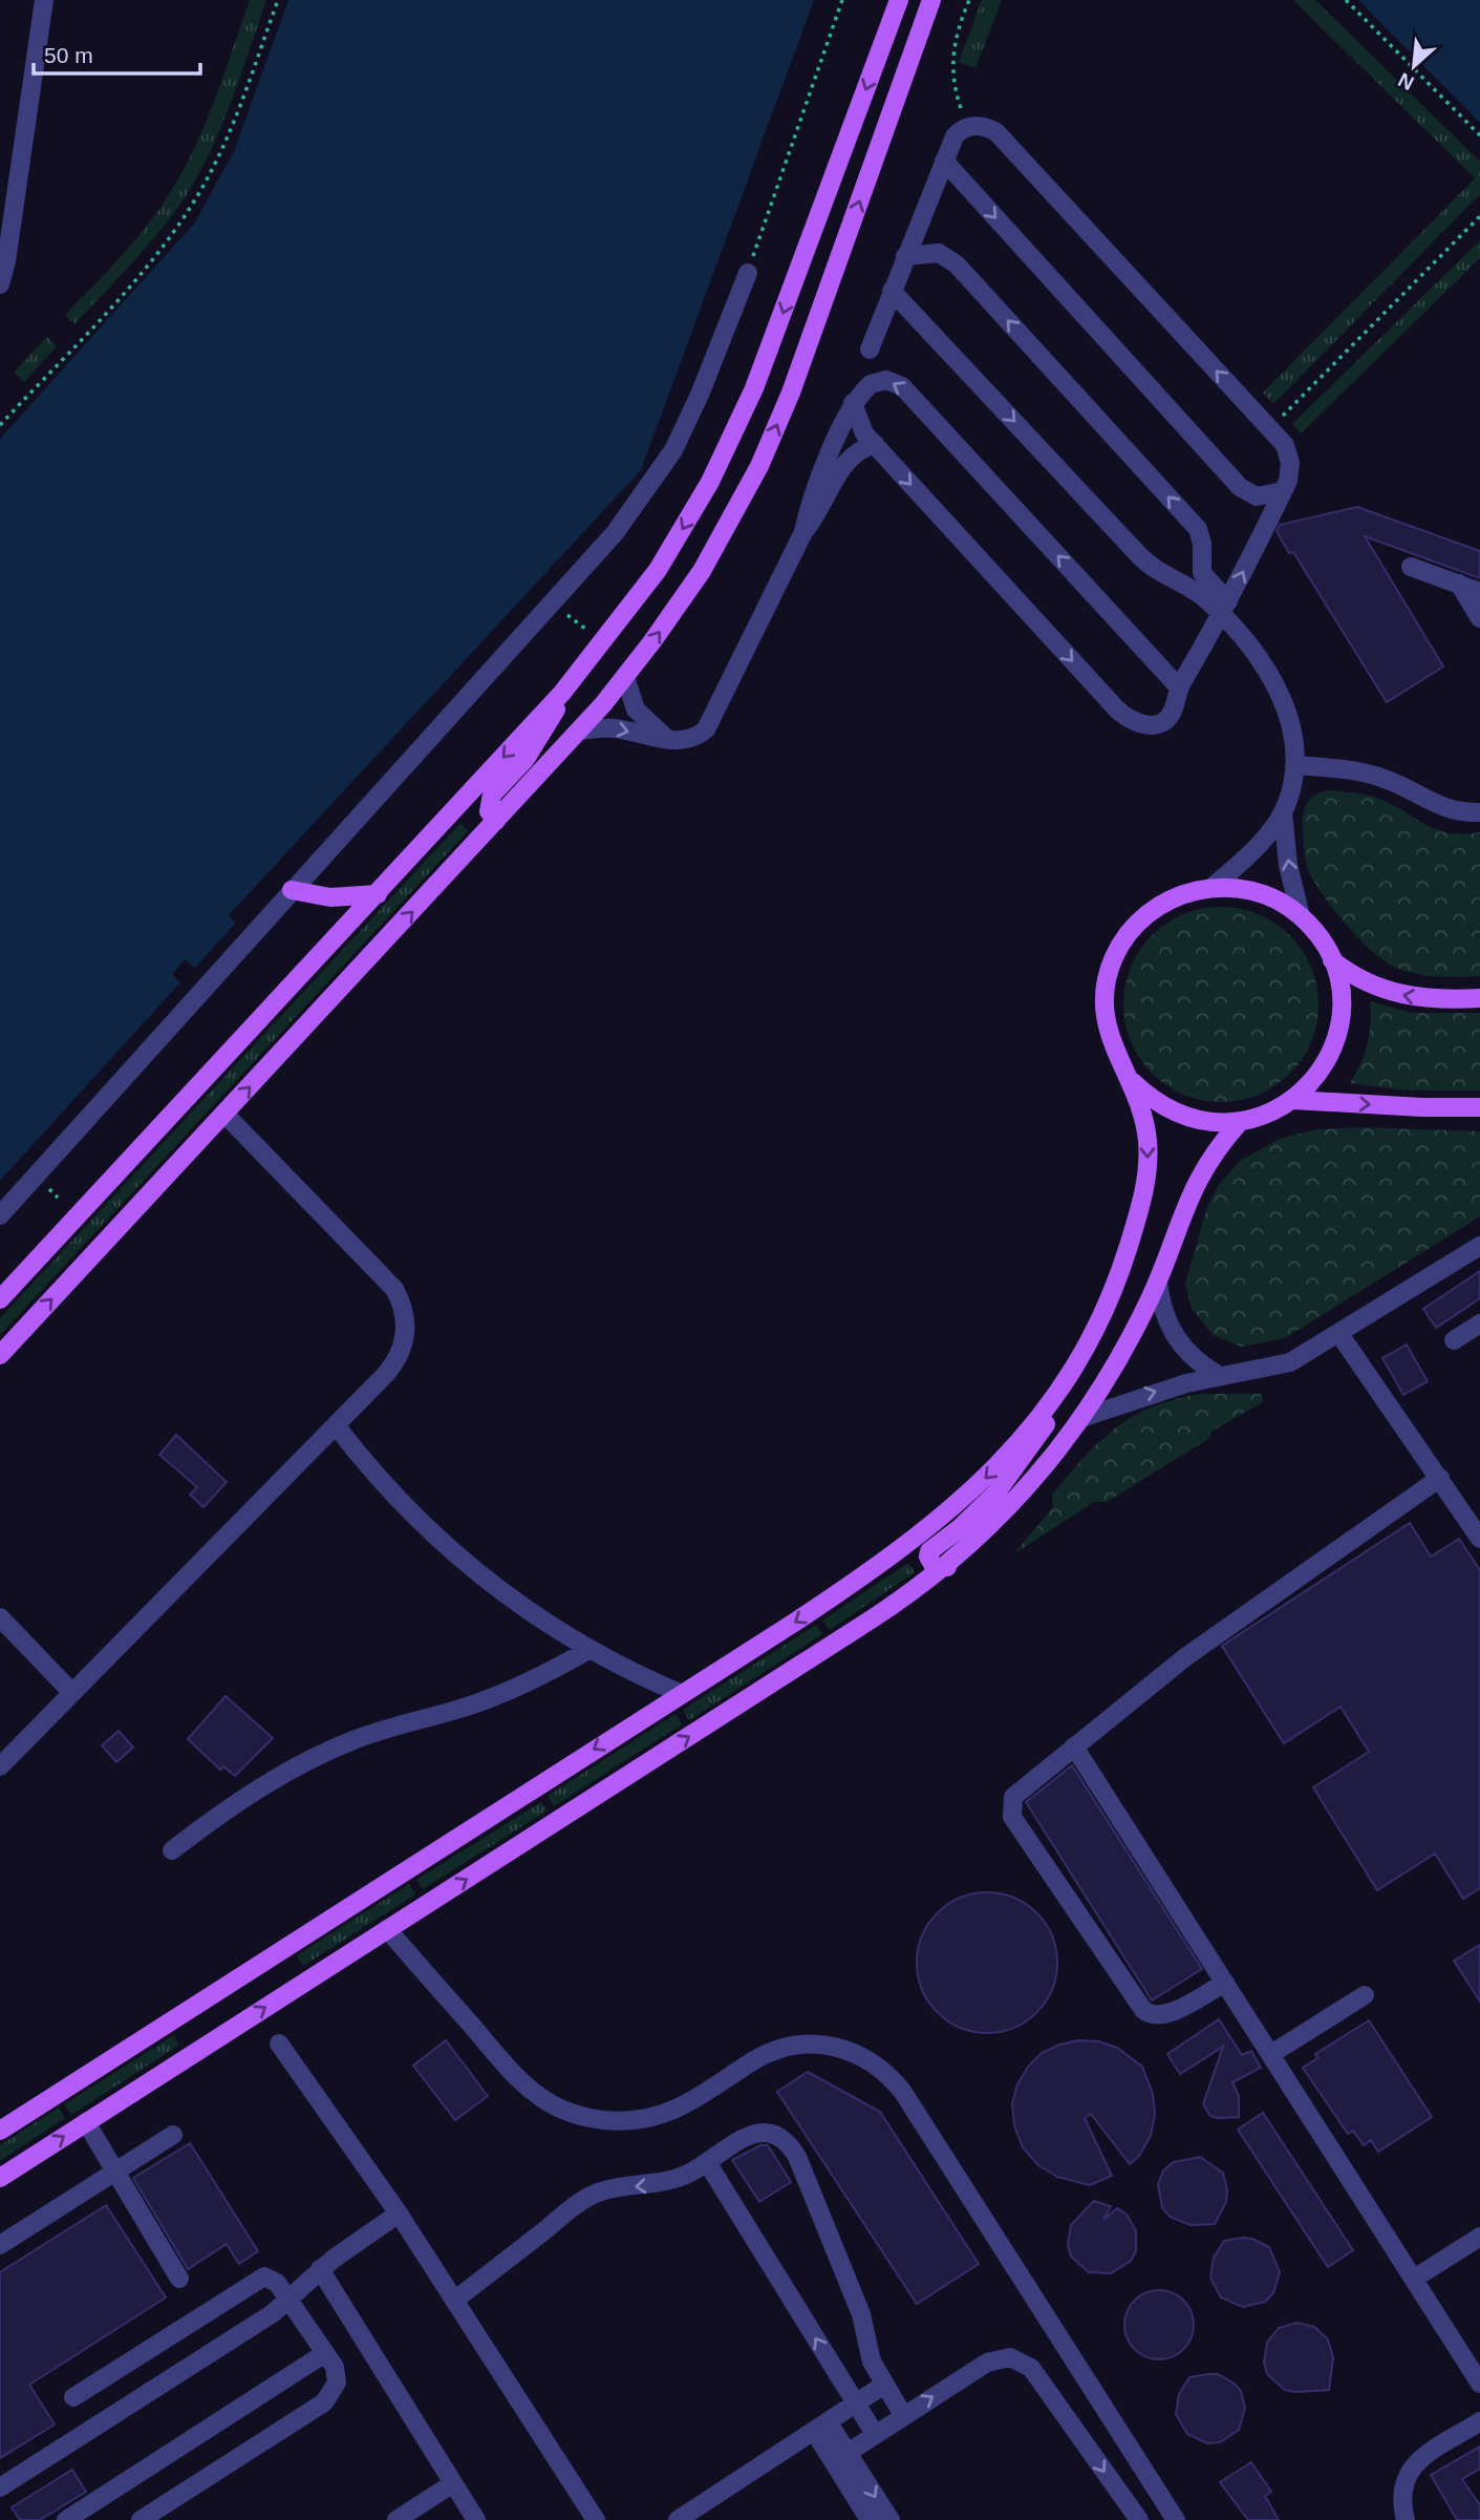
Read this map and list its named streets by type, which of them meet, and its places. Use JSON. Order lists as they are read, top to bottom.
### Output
{
  "scale_bar": "50 m",
  "north": "bottom left"
}
